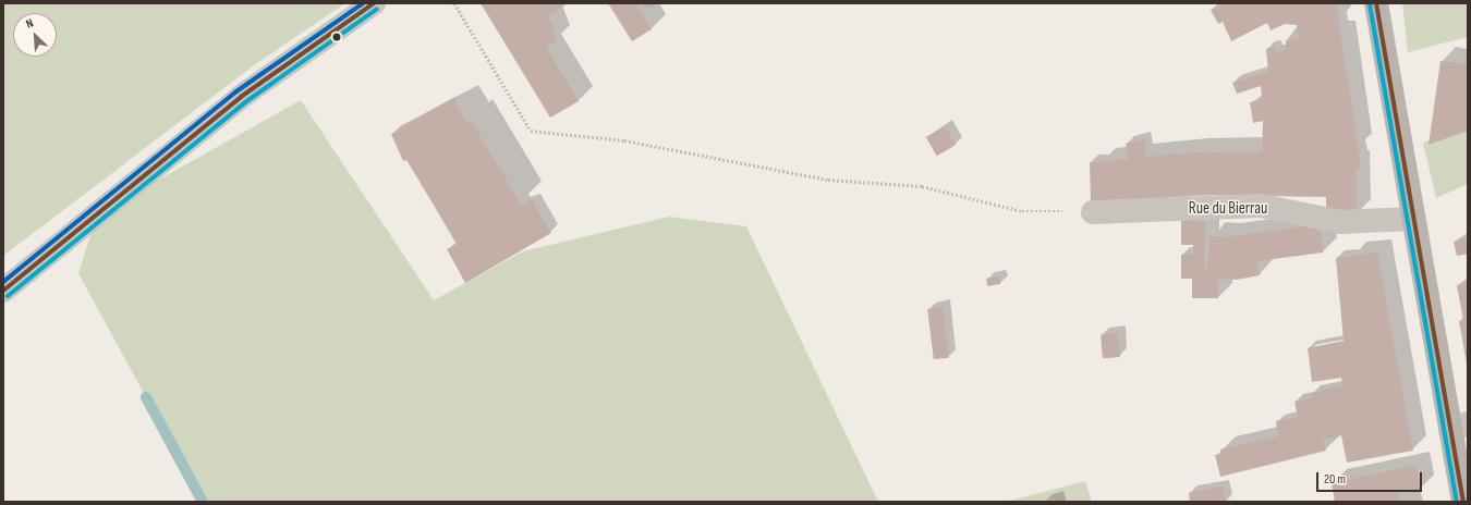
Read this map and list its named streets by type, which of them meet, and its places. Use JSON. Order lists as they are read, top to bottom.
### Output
{
  "streets": {
    "street": ["Rue du Bierrau"]
  },
  "scale_bar": "20 m",
  "north": "top left"
}
